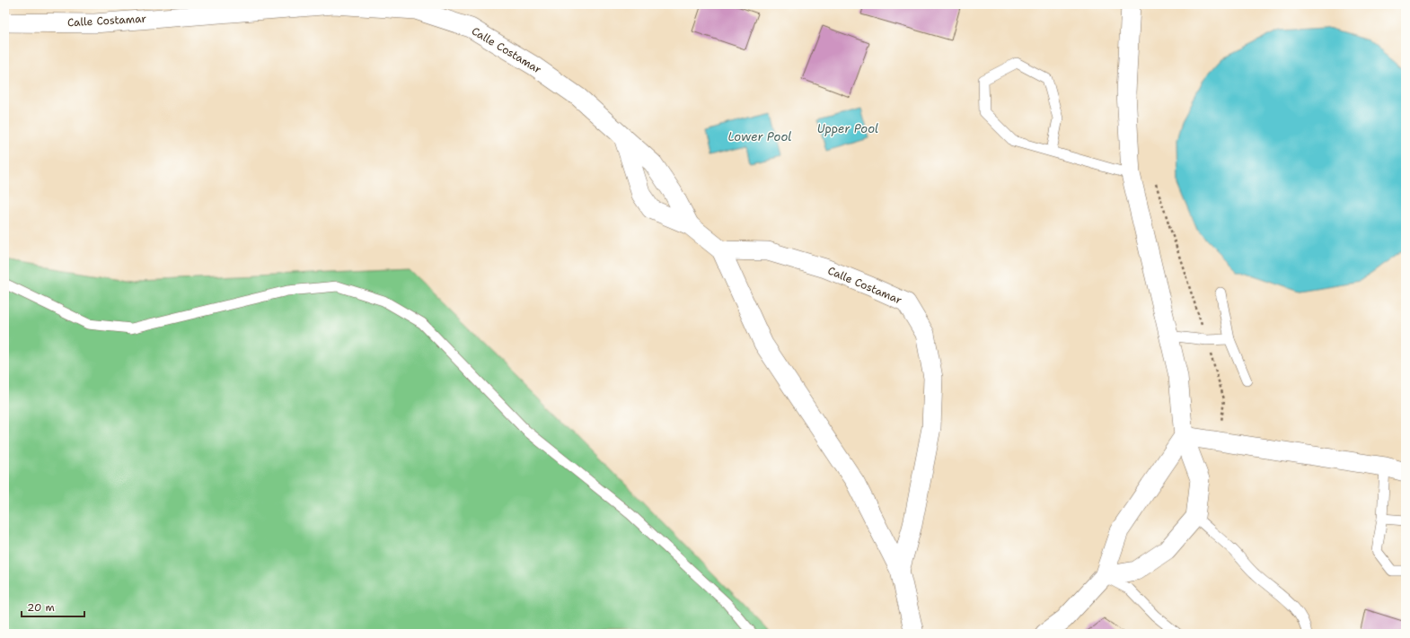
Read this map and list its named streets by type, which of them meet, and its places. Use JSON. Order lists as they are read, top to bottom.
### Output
{
  "streets": {
    "street": ["Calle Costamar"]
  },
  "water": ["Upper Pool", "Lower Pool"],
  "scale_bar": "20 m"
}
